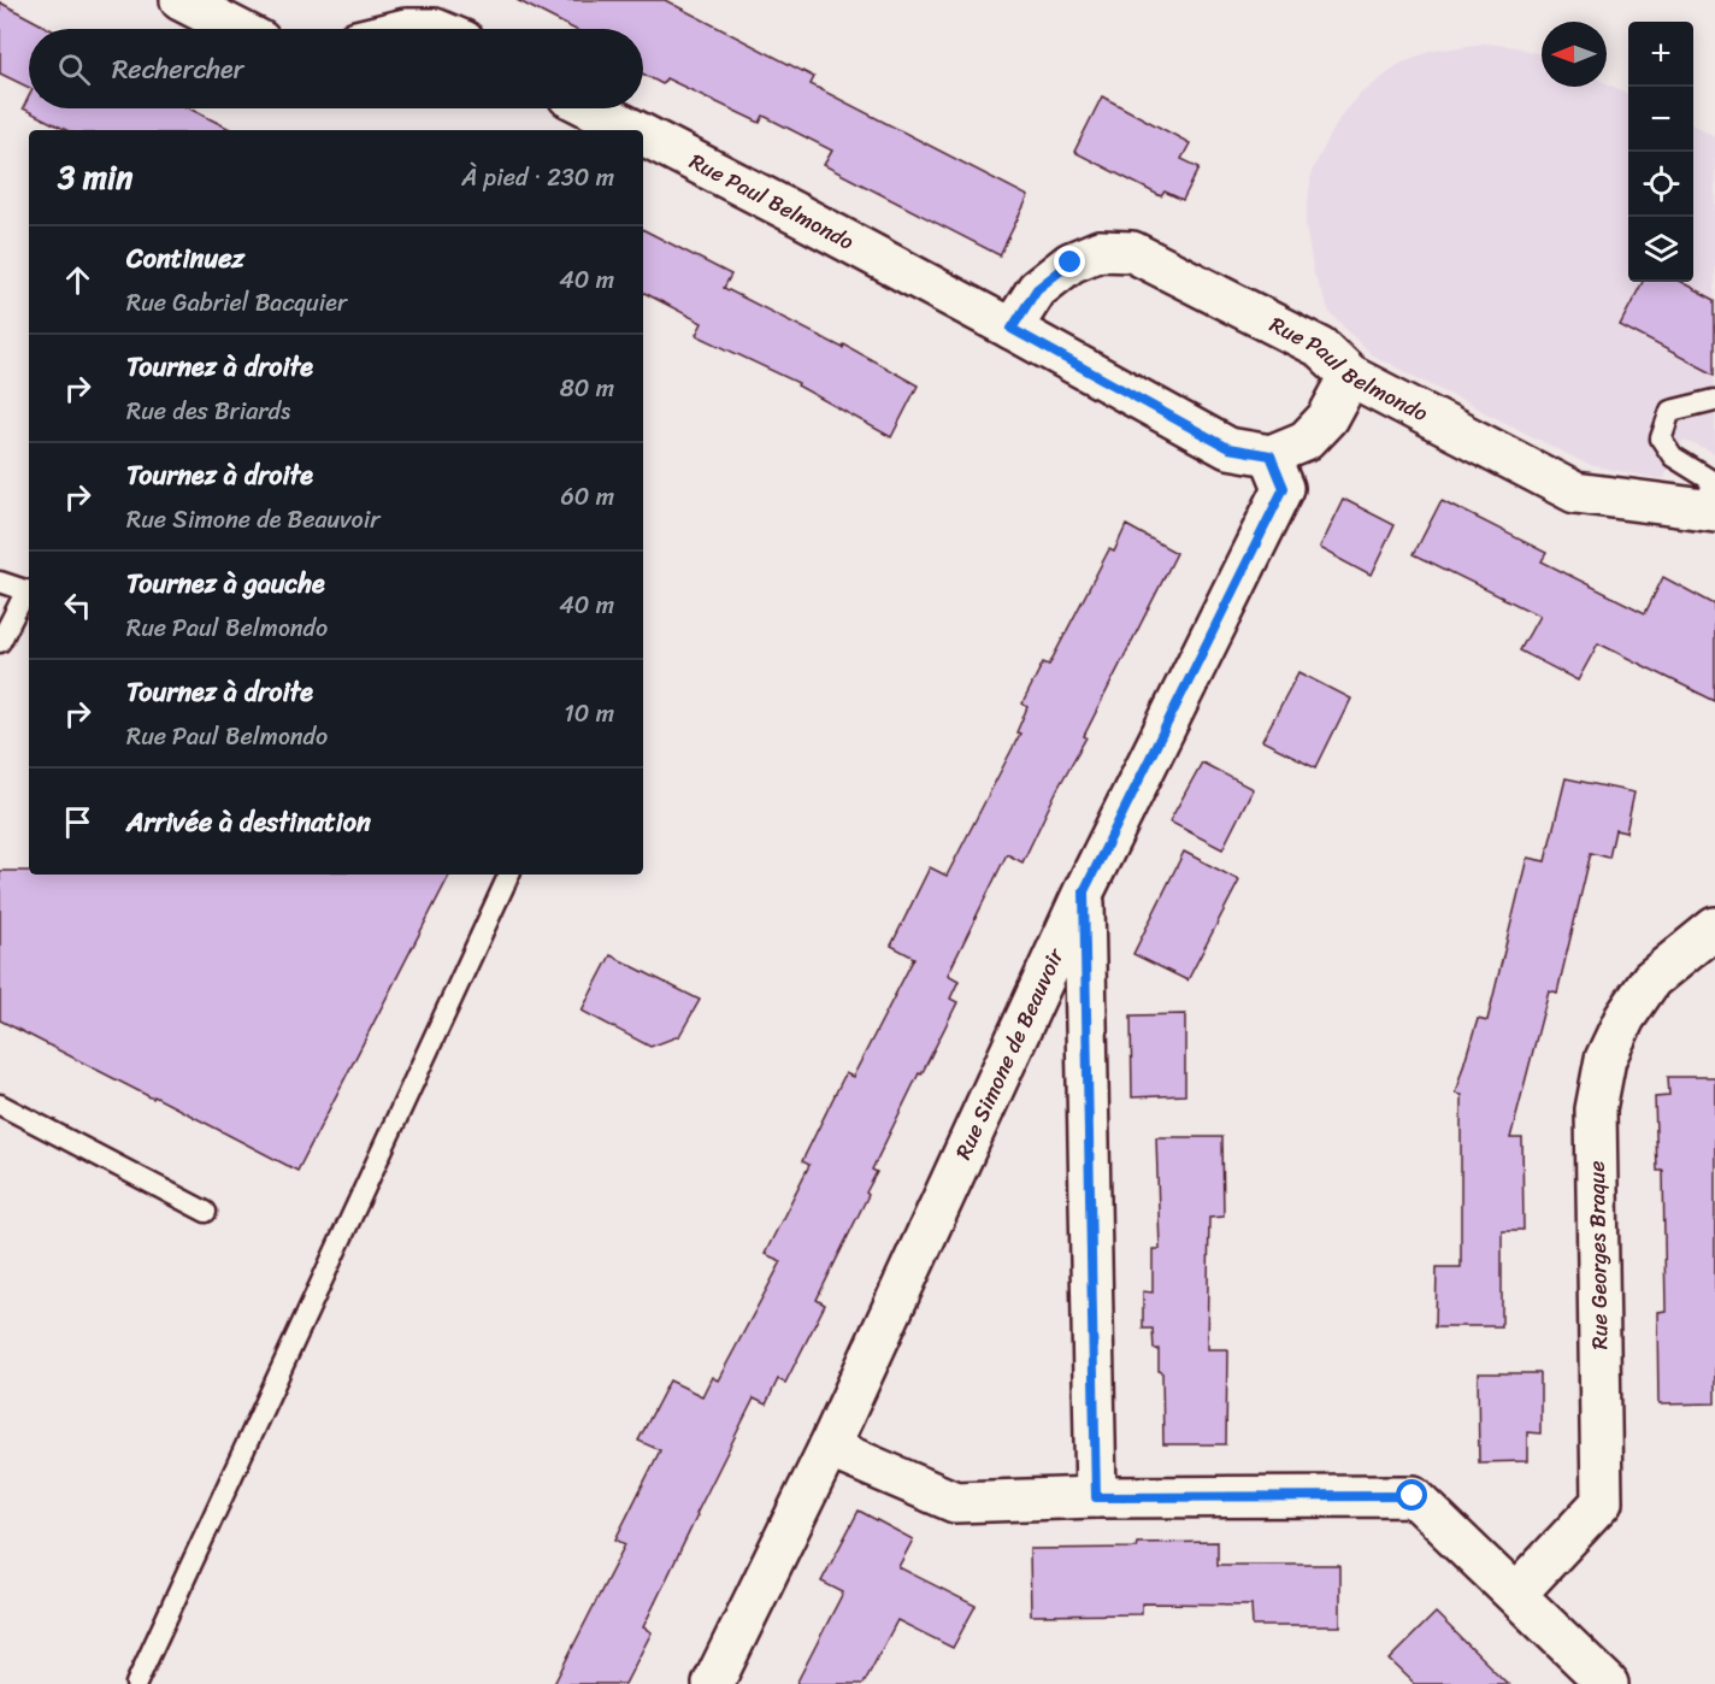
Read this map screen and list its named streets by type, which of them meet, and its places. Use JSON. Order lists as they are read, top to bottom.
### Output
{
  "streets": {
    "street": ["Rue Paul Belmondo", "Rue Simone de Beauvoir", "Rue Georges Braque"]
  },
  "crossings": [
    ["Rue Paul Belmondo", "Rue Simone de Beauvoir"]
  ],
  "north": "left",
  "page": {
    "map_buttons": ["+", "−"],
    "search": "Rechercher",
    "heading": ["3 min", "À pied · 230 m"],
    "list": [
      ["Continuez", "Rue Gabriel Bacquier", "40 m"],
      ["Tournez à droite", "Rue des Briards", "80 m"],
      ["Tournez à droite", "Rue Simone de Beauvoir", "60 m"],
      ["Tournez à gauche", "Rue Paul Belmondo", "40 m"],
      ["Tournez à droite", "Rue Paul Belmondo", "10 m"],
      "Arrivée à destination"
    ]
  }
}
